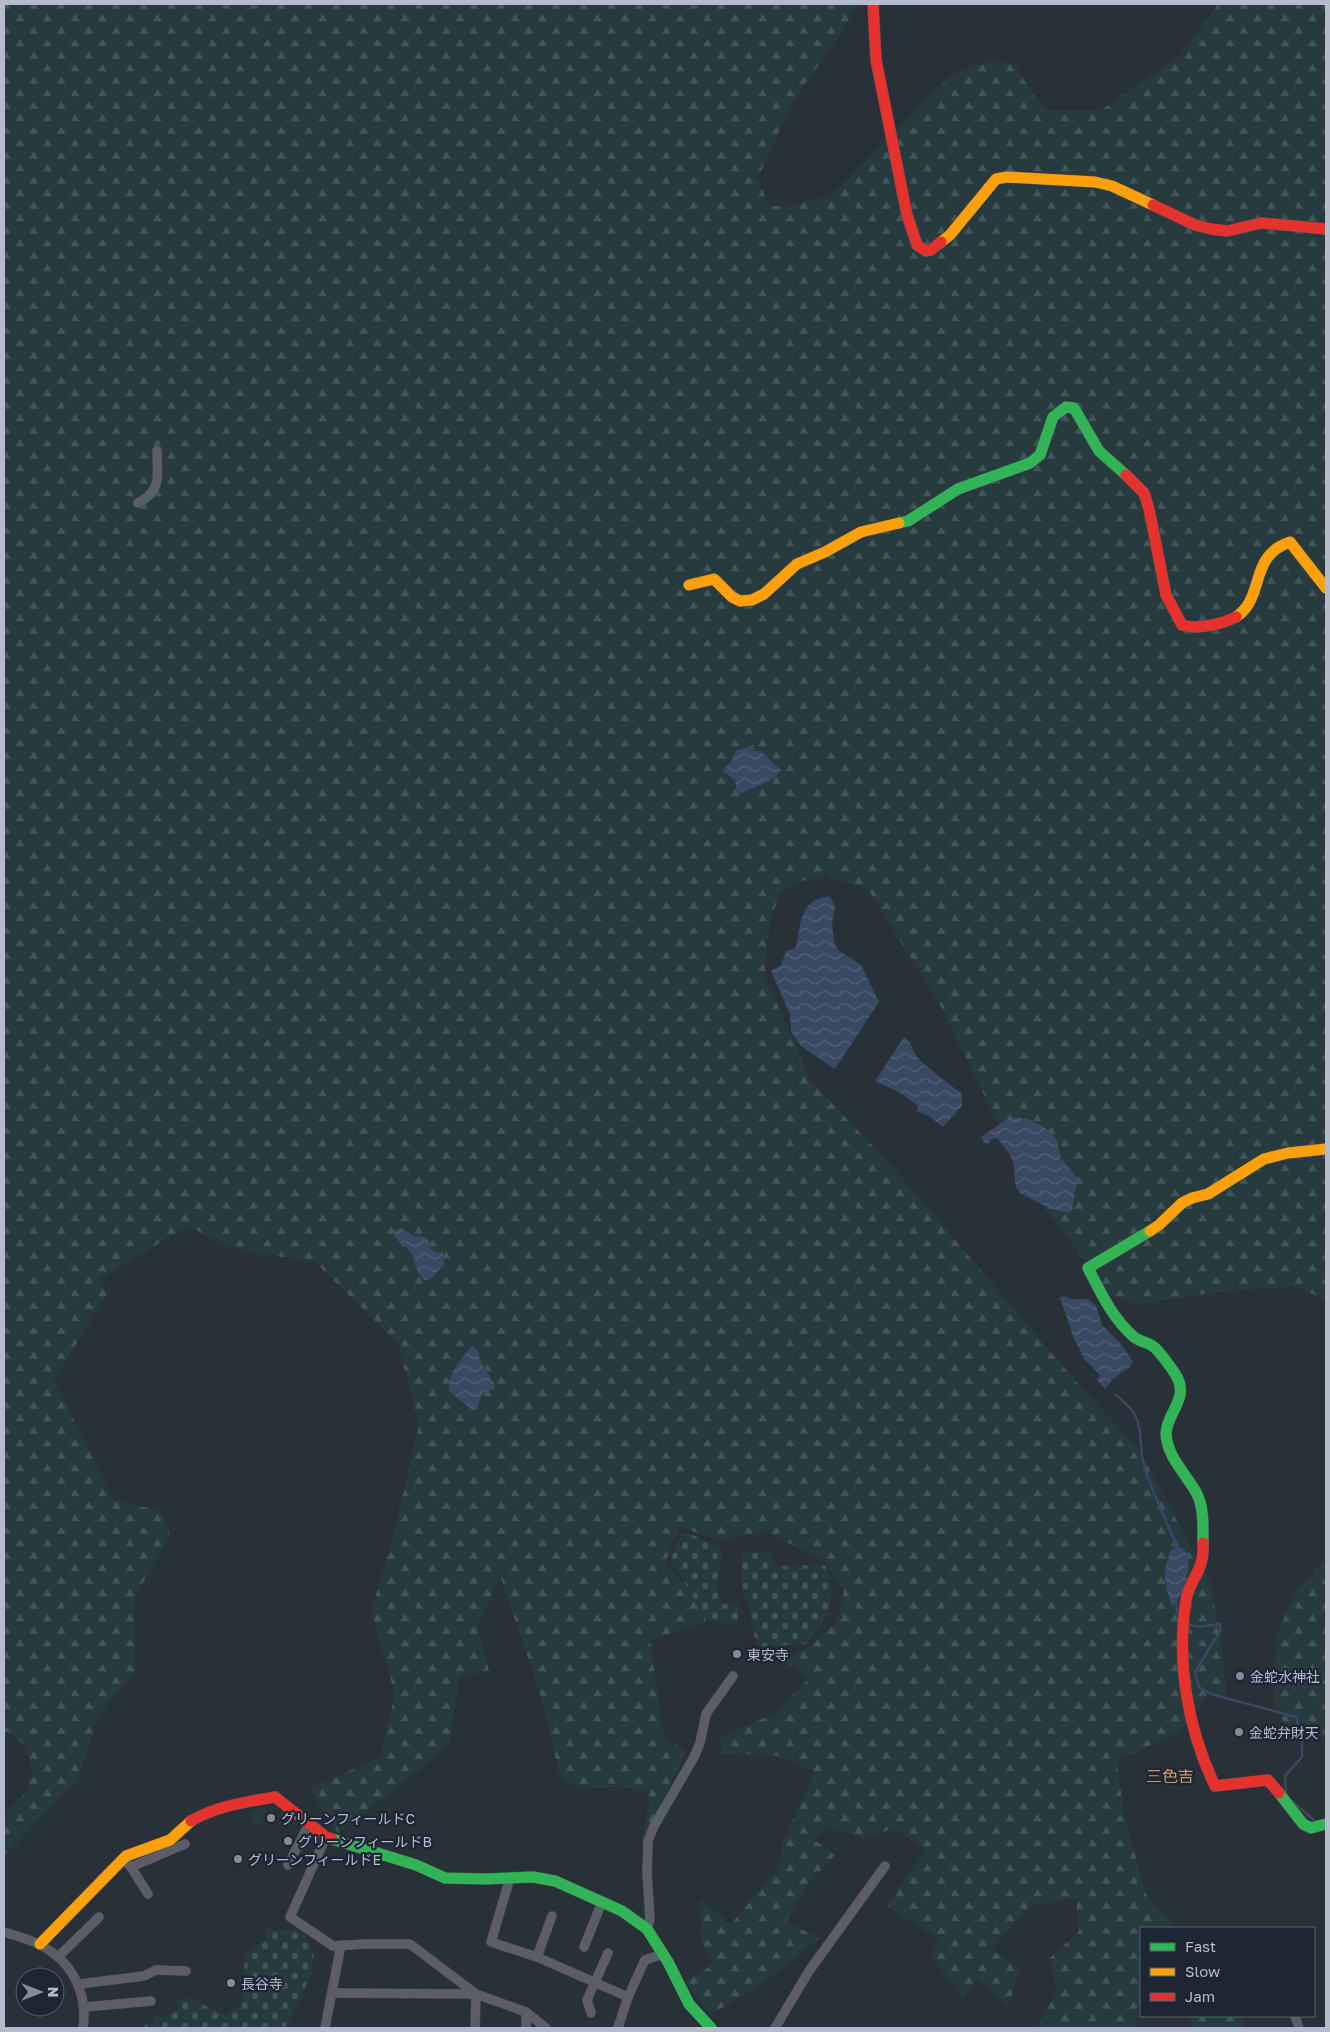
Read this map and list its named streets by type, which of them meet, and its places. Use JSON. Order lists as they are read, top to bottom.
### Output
{
  "districts": ["三色吉"],
  "places": [
    "東安寺",
    "金蛇水神社",
    "金蛇弁財天",
    "グリーンフィールドC",
    "グリーンフィールドB",
    "グリーンフィールドE",
    "長谷寺"
  ],
  "legend": ["Fast", "Slow", "Jam"],
  "north": "right"
}
